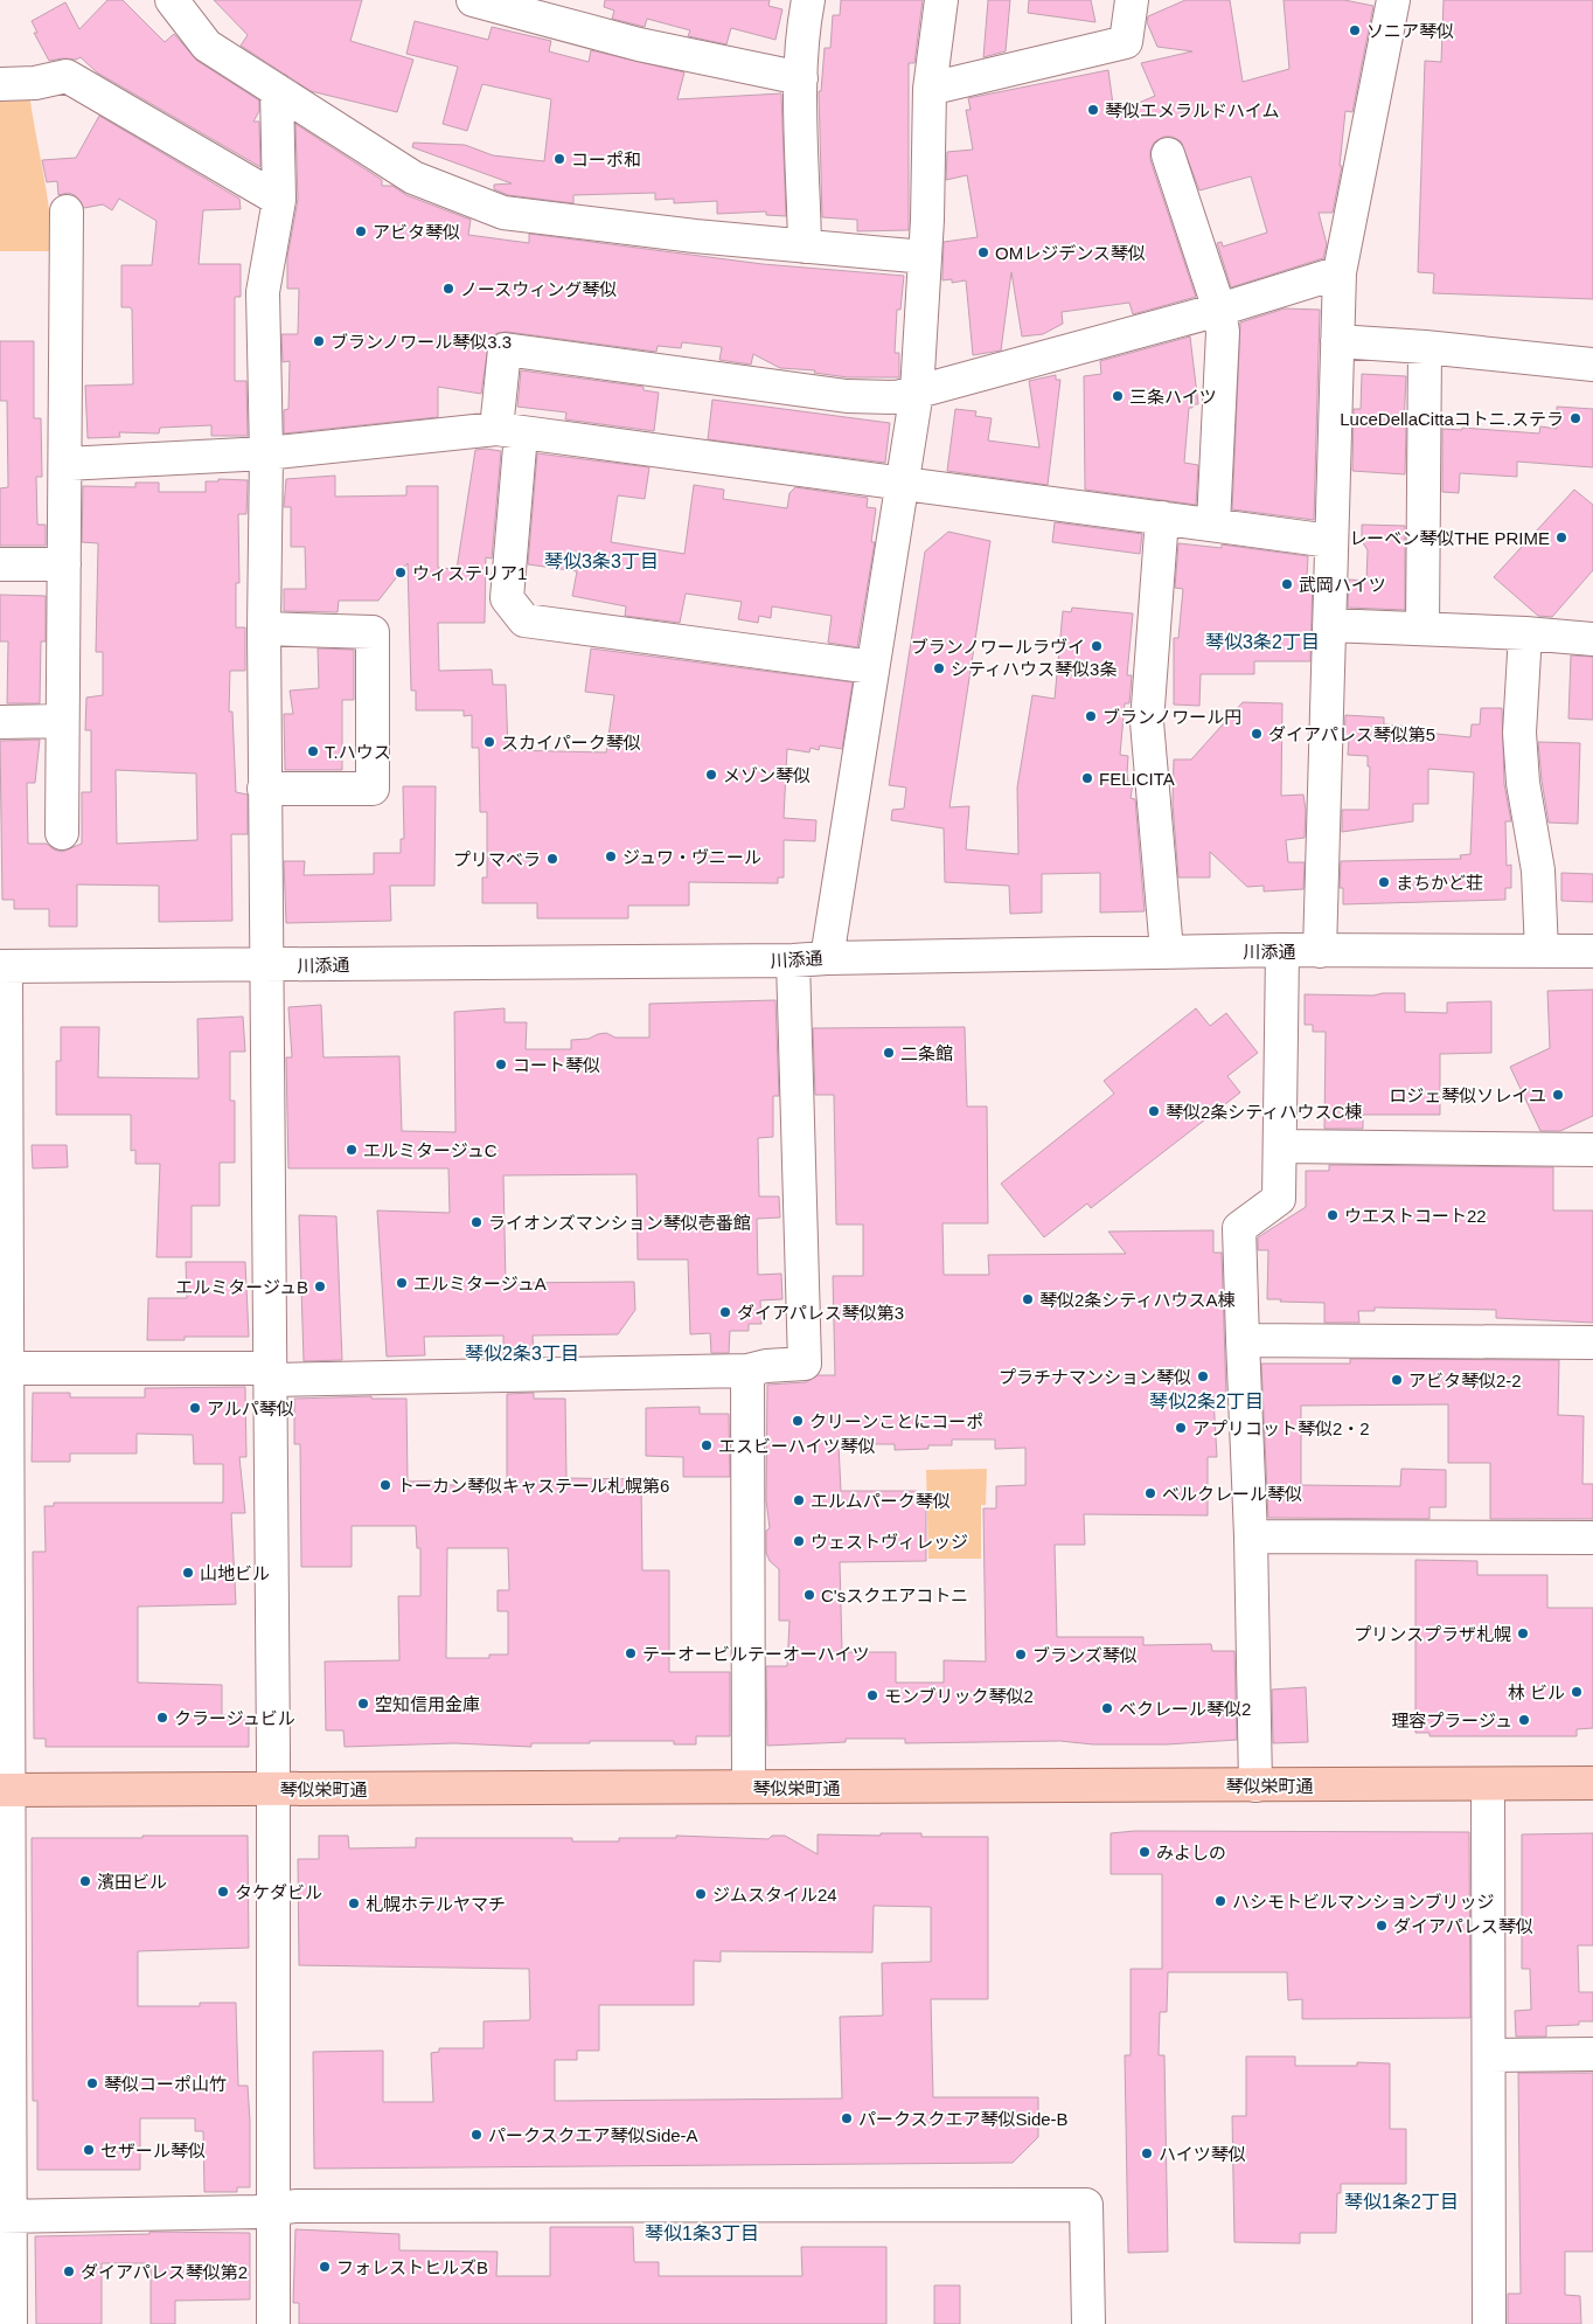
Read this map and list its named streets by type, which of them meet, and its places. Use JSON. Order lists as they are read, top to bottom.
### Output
{
  "streets": {
    "main road": ["琴似栄町通"],
    "street": ["川添通"]
  },
  "districts": [
    "琴似3条3丁目",
    "琴似3条2丁目",
    "琴似2条3丁目",
    "琴似2条2丁目",
    "琴似1条2丁目",
    "琴似1条3丁目"
  ],
  "places": [
    "ソニア琴似",
    "琴似エメラルドハイム",
    "コーポ和",
    "アビタ琴似",
    "OMレジデンス琴似",
    "ノースウィング琴似",
    "ブランノワール琴似3.3",
    "三条ハイツ",
    "LuceDellaCittaコトニ.ステラ",
    "レーベン琴似THE PRIME",
    "ウィステリア1",
    "武岡ハイツ",
    "ブランノワールラヴイ",
    "シティハウス琴似3条",
    "ブランノワール円",
    "ダイアパレス琴似第5",
    "スカイパーク琴似",
    "T.ハウス",
    "メゾン琴似",
    "FELICITA",
    "ジュワ・ヴニール",
    "プリマベラ",
    "まちかど荘",
    "二条館",
    "コート琴似",
    "ロジェ琴似ソレイユ",
    "琴似2条シティハウスC棟",
    "エルミタージュC",
    "ウエストコート22",
    "ライオンズマンション琴似壱番館",
    "エルミタージュA",
    "エルミタージュB",
    "琴似2条シティハウスA棟",
    "ダイアパレス琴似第3",
    "プラチナマンション琴似",
    "アビタ琴似2-2",
    "アルパ琴似",
    "クリーンことにコーポ",
    "アプリコット琴似2・2",
    "エスビーハイツ琴似",
    "トーカン琴似キャステール札幌第6",
    "ベルクレール琴似",
    "エルムパーク琴似",
    "ウェストヴィレッジ",
    "山地ビル",
    "C'sスクエアコトニ",
    "プリンスプラザ札幌",
    "テーオービルテーオーハイツ",
    "ブランズ琴似",
    "林 ビル",
    "モンブリック琴似2",
    "空知信用金庫",
    "ベクレール琴似2",
    "クラージュビル",
    "理容プラージュ",
    "みよしの",
    "濱田ビル",
    "タケダビル",
    "ジムスタイル24",
    "ハシモトビルマンションブリッジ",
    "札幌ホテルヤマチ",
    "ダイアパレス琴似",
    "琴似コーポ山竹",
    "パークスクエア琴似Side-B",
    "パークスクエア琴似Side-A",
    "セザール琴似",
    "ハイツ琴似",
    "フォレストヒルズB",
    "ダイアパレス琴似第2"
  ]
}
